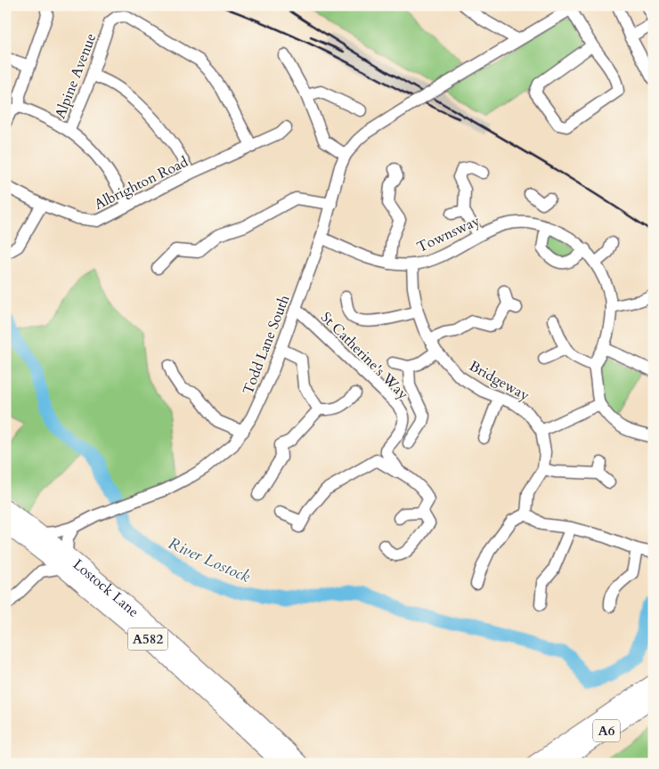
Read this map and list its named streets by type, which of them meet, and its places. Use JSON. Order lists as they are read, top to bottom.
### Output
{
  "streets": {
    "highway": ["Lostock Lane", "A582", "A6"],
    "street": [
      "Alpine Avenue",
      "Albrighton Road",
      "Townsway",
      "Todd Lane South",
      "St Catherine's Way",
      "Bridgeway"
    ]
  },
  "crossings": [
    ["Alpine Avenue", "Albrighton Road"],
    ["Townsway", "Todd Lane South"],
    ["Townsway", "Bridgeway"],
    ["Todd Lane South", "St Catherine's Way"],
    ["Todd Lane South", "Lostock Lane"]
  ],
  "water": ["River Lostock"]
}
